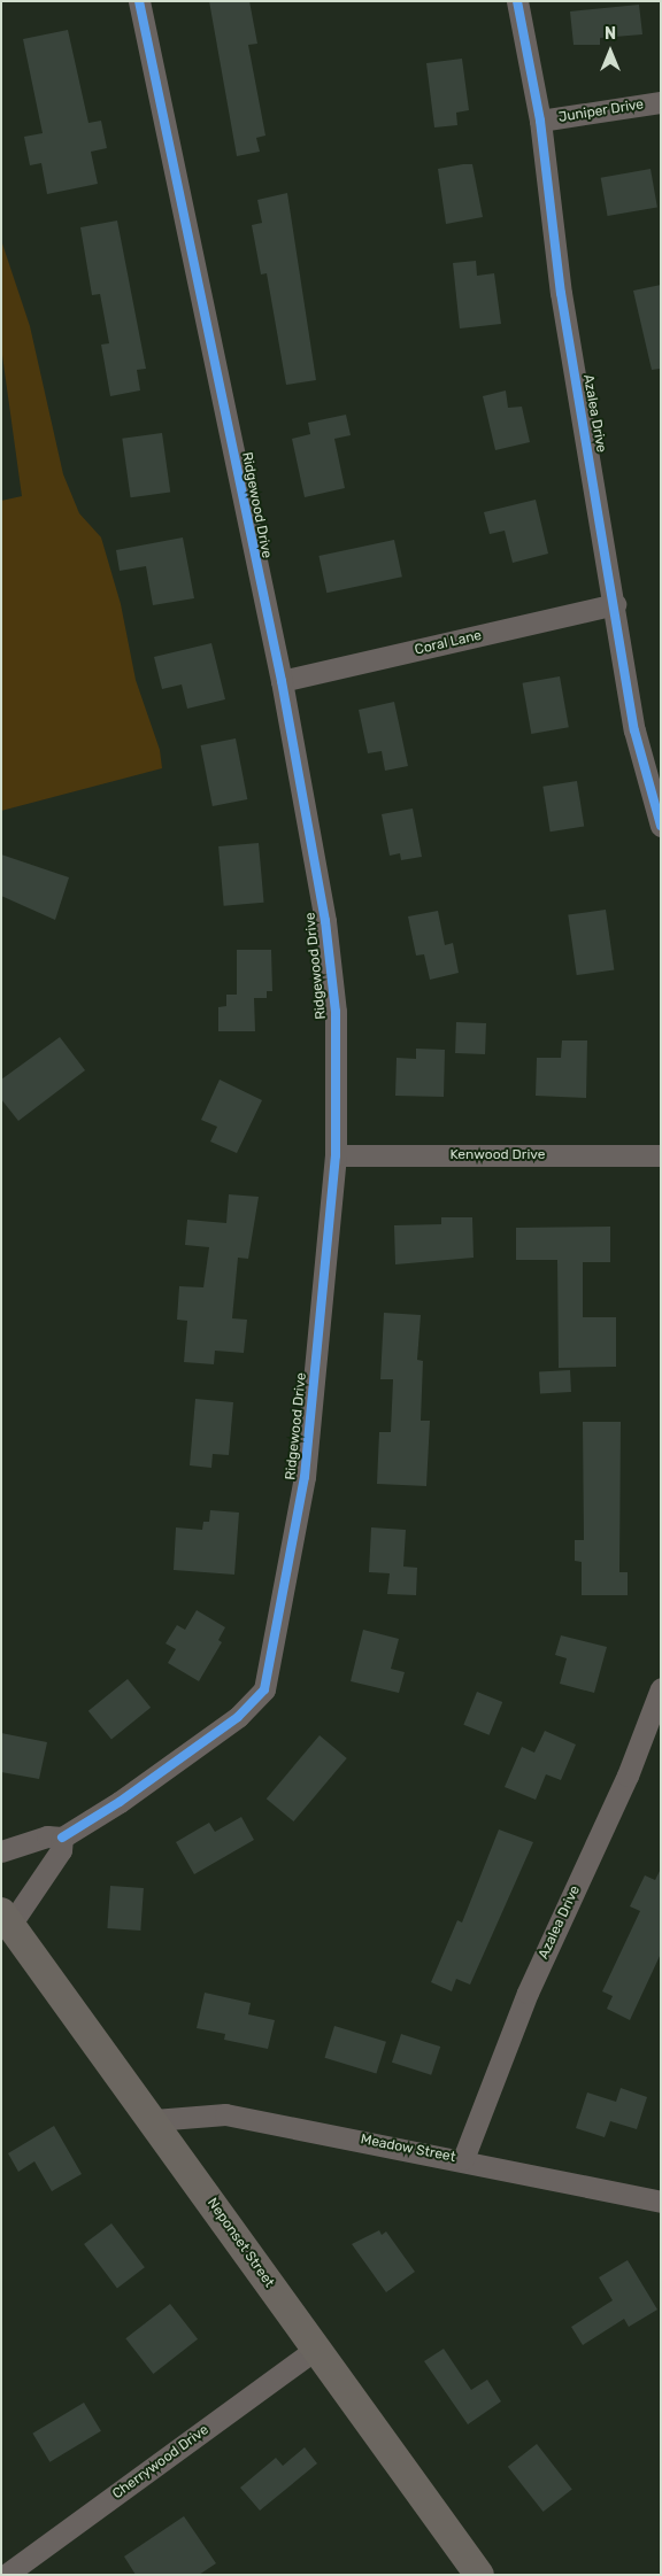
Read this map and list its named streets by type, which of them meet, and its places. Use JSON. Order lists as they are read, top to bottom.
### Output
{
  "streets": {
    "main road": ["Neponset Street"],
    "street": [
      "Juniper Drive",
      "Azalea Drive",
      "Ridgewood Drive",
      "Coral Lane",
      "Kenwood Drive",
      "Meadow Street",
      "Cherrywood Drive"
    ]
  },
  "crossings": [
    ["Juniper Drive", "Azalea Drive"],
    ["Azalea Drive", "Coral Lane"],
    ["Azalea Drive", "Meadow Street"],
    ["Ridgewood Drive", "Coral Lane"],
    ["Ridgewood Drive", "Kenwood Drive"],
    ["Meadow Street", "Neponset Street"],
    ["Neponset Street", "Cherrywood Drive"]
  ],
  "north": "top"
}
